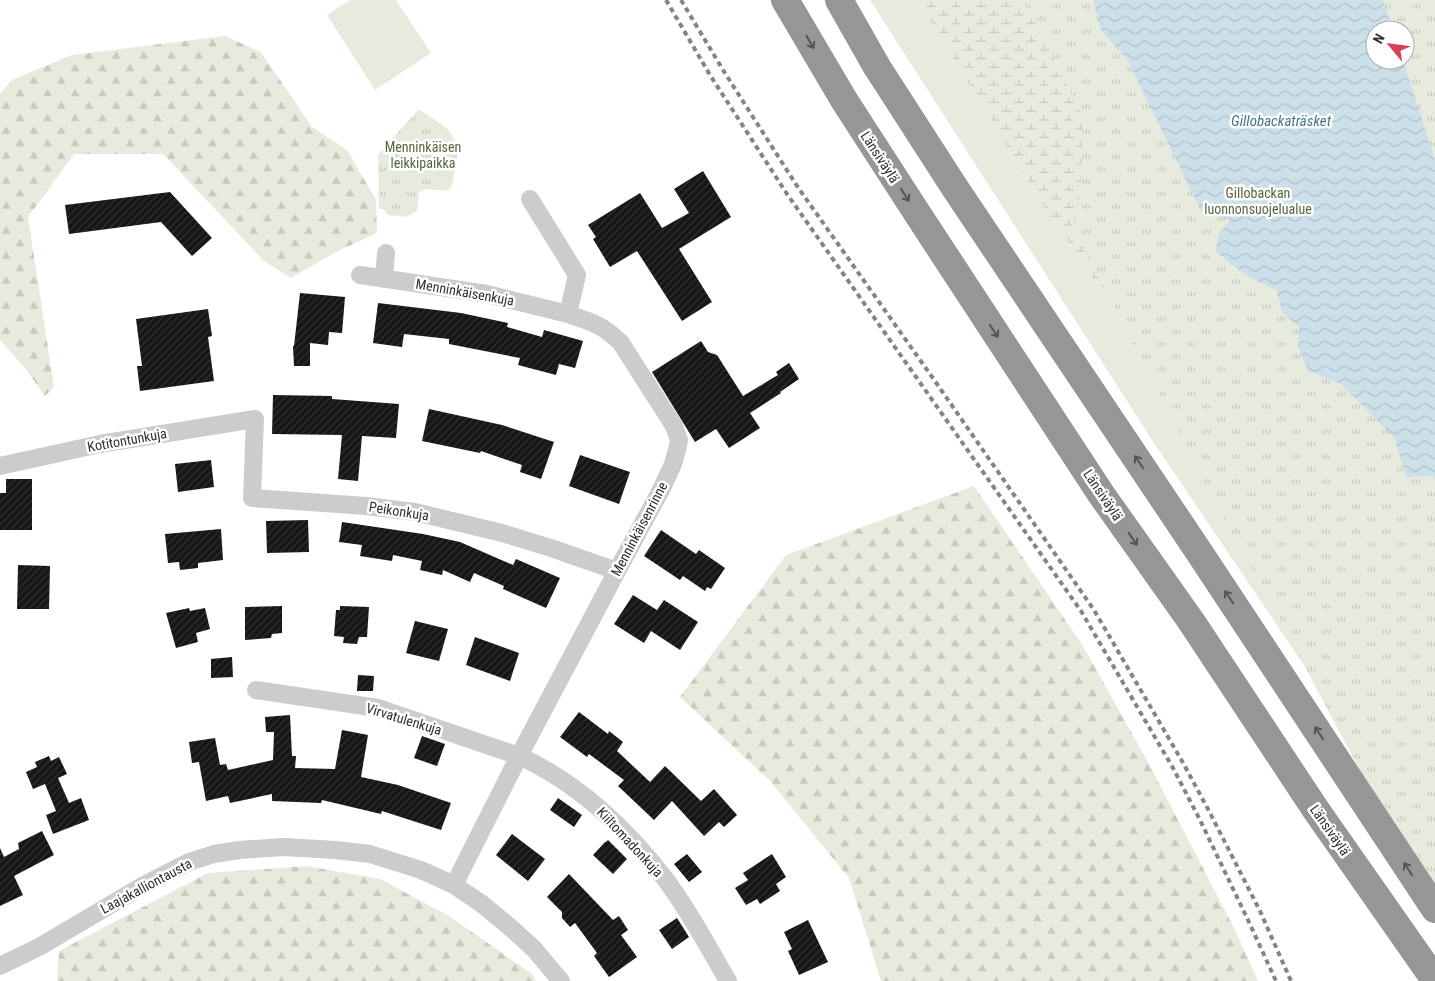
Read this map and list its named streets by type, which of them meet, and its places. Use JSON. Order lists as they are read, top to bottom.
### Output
{
  "streets": {
    "highway": ["Länsiväylä"],
    "street": [
      "Menninkäisenkuja",
      "Kotitontunkuja",
      "Peikonkuja",
      "Menninkäisenrinne",
      "Virvatulenkuja",
      "Kiiltomadonkuja",
      "Laajakalliontausta"
    ]
  },
  "crossings": [
    ["Menninkäisenkuja", "Menninkäisenrinne"],
    ["Kotitontunkuja", "Peikonkuja"],
    ["Peikonkuja", "Menninkäisenrinne"],
    ["Menninkäisenrinne", "Virvatulenkuja"],
    ["Menninkäisenrinne", "Kiiltomadonkuja"],
    ["Menninkäisenrinne", "Laajakalliontausta"],
    ["Virvatulenkuja", "Kiiltomadonkuja"]
  ],
  "water": ["Gillobackaträsket"],
  "parks": ["Menninkäisen leikkipaikka", "Gillobackan luonnonsuojelualue"],
  "north": "top left"
}
